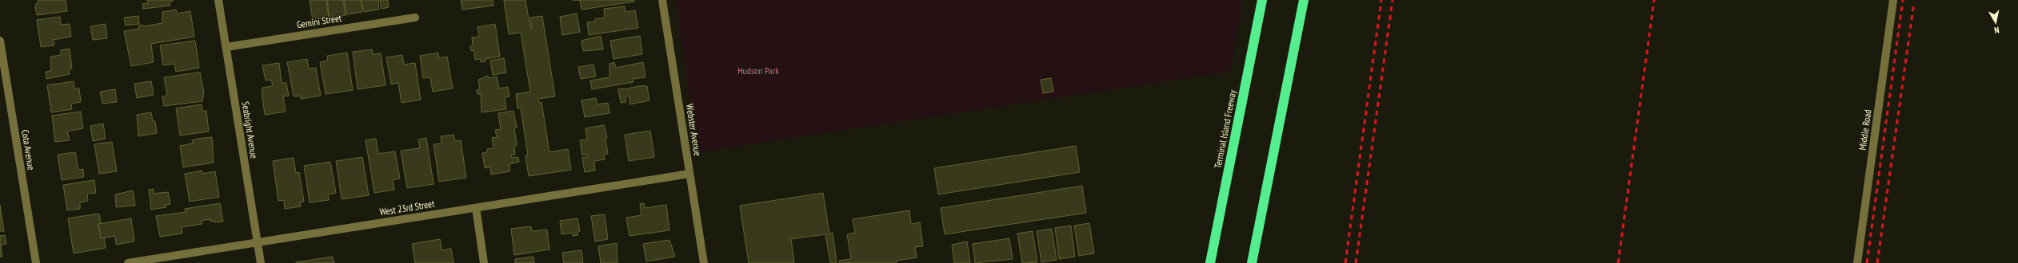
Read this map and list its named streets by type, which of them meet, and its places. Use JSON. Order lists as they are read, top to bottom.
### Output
{
  "streets": {
    "highway": ["Terminal Island Freeway"],
    "street": [
      "Gemini Street",
      "Seabright Avenue",
      "Webster Avenue",
      "Middle Road",
      "Cota Avenue",
      "West 23rd Street"
    ]
  },
  "crossings": [
    ["Gemini Street", "Seabright Avenue"],
    ["Seabright Avenue", "West 23rd Street"],
    ["Webster Avenue", "West 23rd Street"]
  ],
  "parks": ["Hudson Park"],
  "north": "bottom"
}
